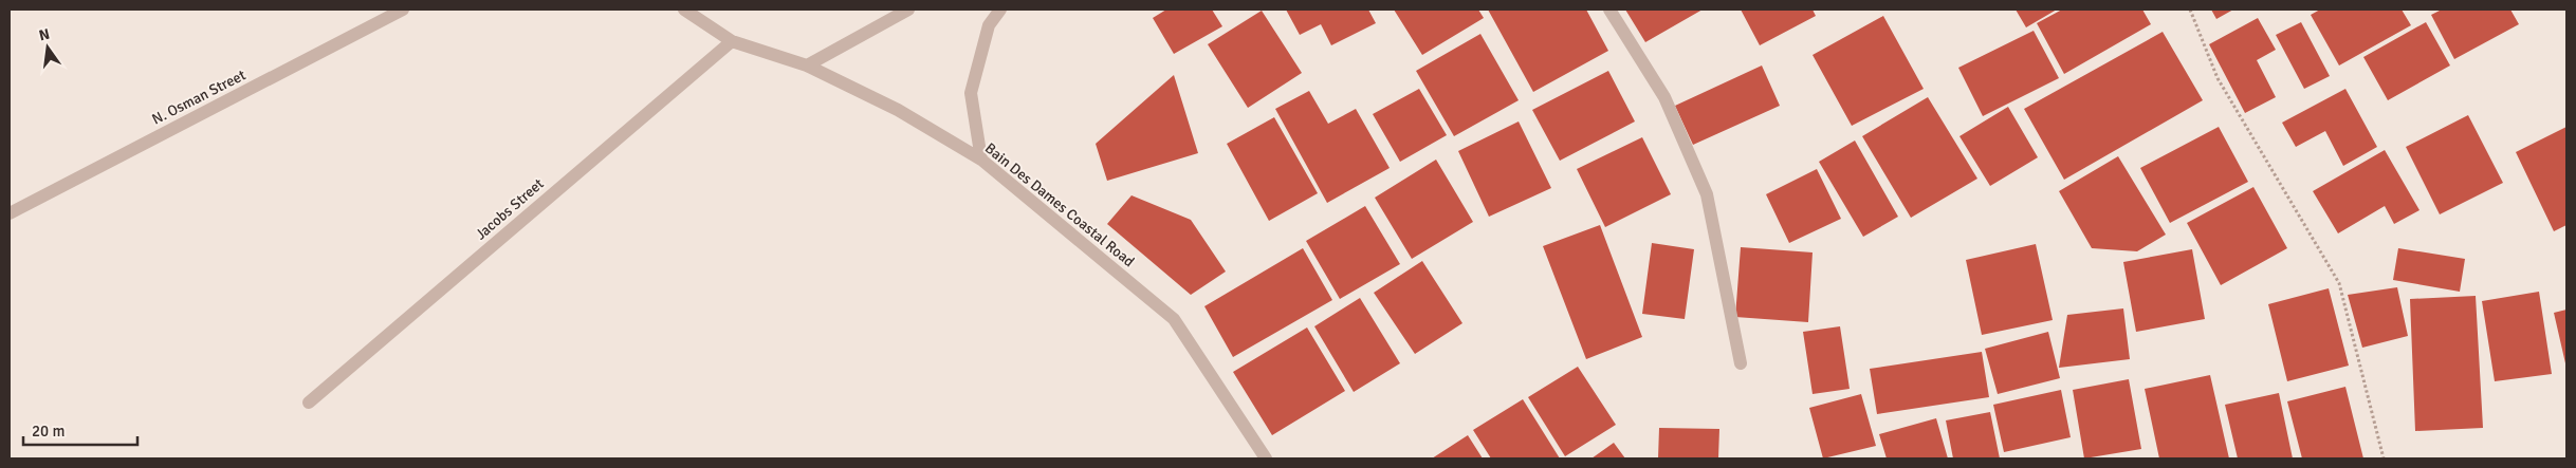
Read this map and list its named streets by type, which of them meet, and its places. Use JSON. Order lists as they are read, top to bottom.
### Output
{
  "streets": {
    "street": ["N. Osman Street", "Bain Des Dames Coastal Road", "Jacobs Street"]
  },
  "crossings": [
    ["Bain Des Dames Coastal Road", "Jacobs Street"]
  ],
  "scale_bar": "20 m",
  "north": "top"
}
